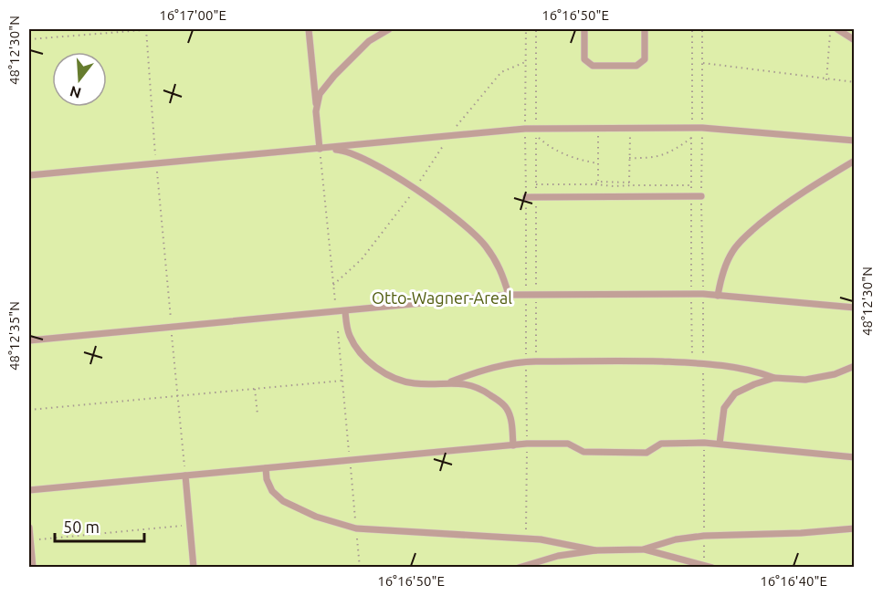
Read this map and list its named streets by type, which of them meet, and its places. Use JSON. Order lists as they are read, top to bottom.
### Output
{
  "parks": ["Otto-Wagner-Areal"],
  "scale_bar": "50 m",
  "north": "bottom",
  "coordinates": [
    "16°17'00\"E",
    "16°16'50\"E",
    "48°12'30\"N",
    "48°12'35\"N",
    "16°16'40\"E"
  ]
}
